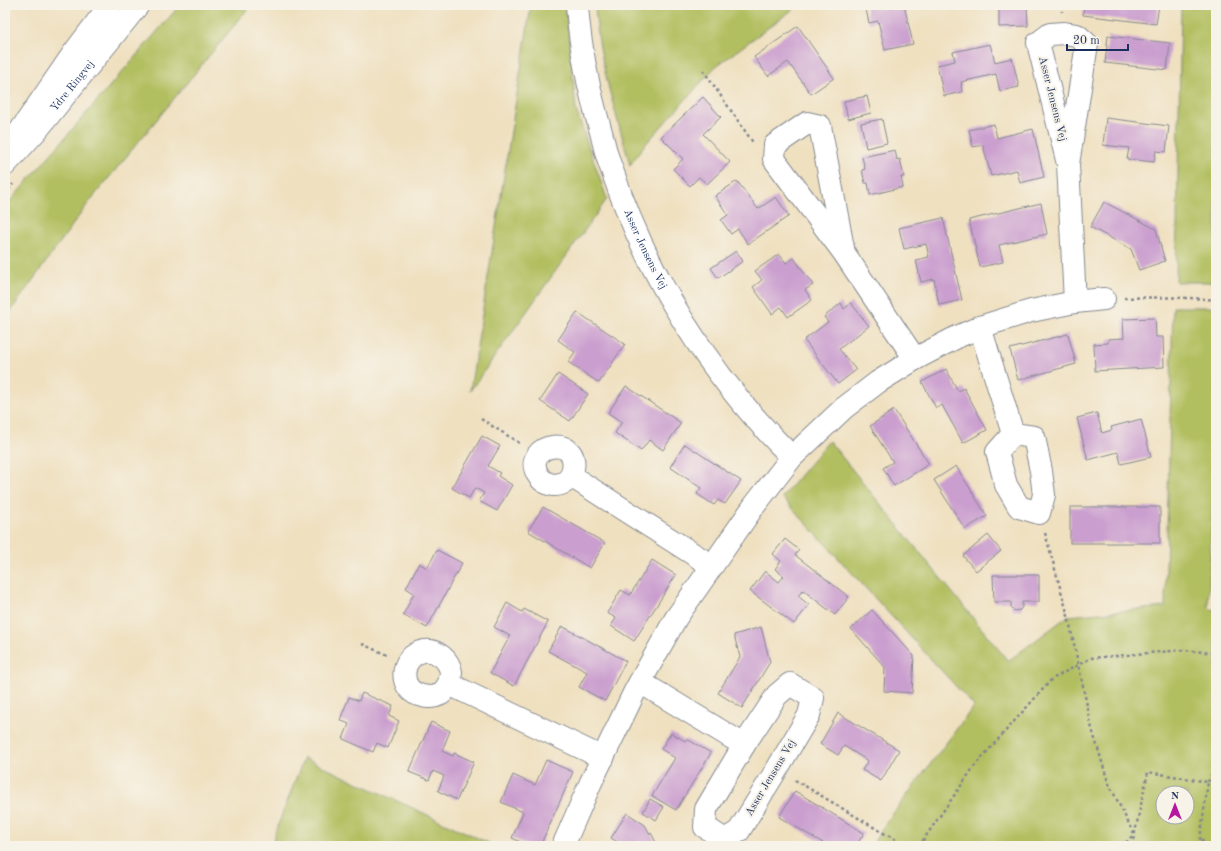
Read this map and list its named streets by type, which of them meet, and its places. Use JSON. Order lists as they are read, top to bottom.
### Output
{
  "streets": {
    "street": ["Ydre Ringvej", "Asser Jensens Vej"]
  },
  "scale_bar": "20 m",
  "north": "top"
}
